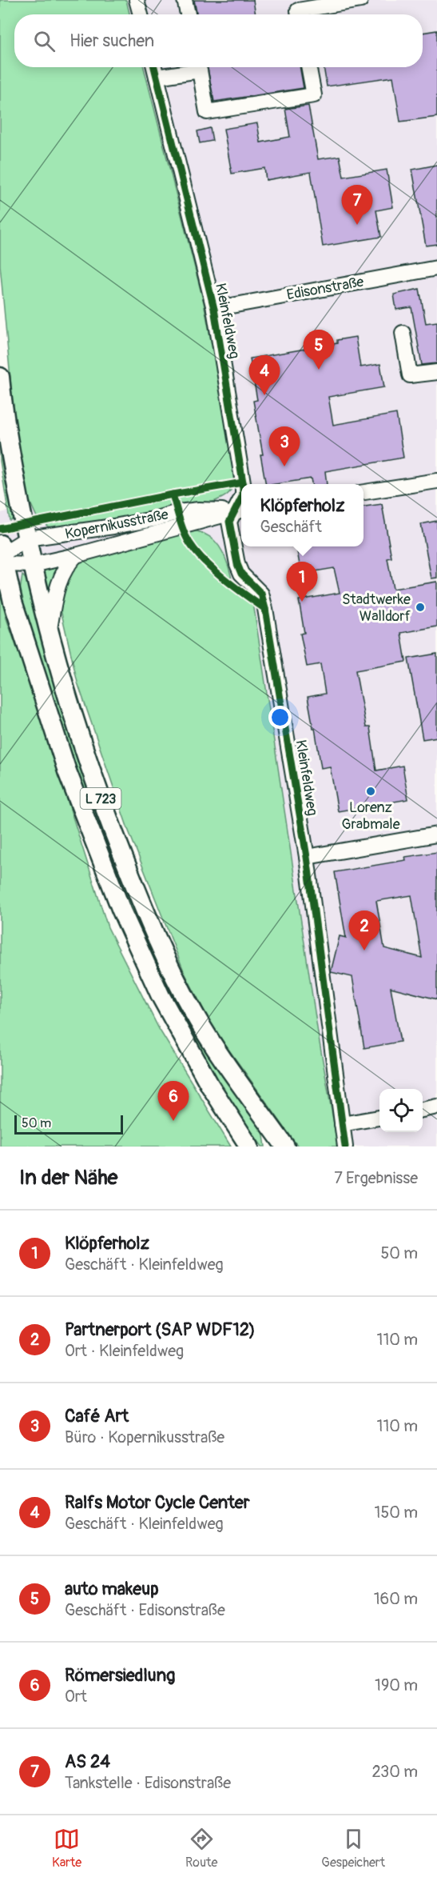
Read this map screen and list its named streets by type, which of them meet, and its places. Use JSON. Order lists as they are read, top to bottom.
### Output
{
  "streets": {
    "main road": ["L 723"],
    "street": ["Edisonstraße", "Kleinfeldweg", "Kopernikusstraße"]
  },
  "crossings": [
    ["Edisonstraße", "Kleinfeldweg"],
    ["Kleinfeldweg", "Kopernikusstraße"],
    ["Kopernikusstraße", "L 723"]
  ],
  "places": ["Stadtwerke Walldorf", "Lorenz Grabmale"],
  "scale_bar": "50 m",
  "page": {
    "search": "Hier suchen",
    "pins": [
      "7",
      "5",
      "4",
      "3",
      "1",
      "2",
      "6"
    ],
    "popup": ["Klöpferholz", "Geschäft"],
    "scale": "50 m",
    "heading": ["In der Nähe", "7 Ergebnisse"],
    "list": [
      {
        "mark": "1",
        "name": "Klöpferholz",
        "note": "Geschäft · Kleinfeldweg",
        "value": "50 m"
      },
      {
        "mark": "2",
        "name": "Partnerport (SAP WDF12)",
        "note": "Ort · Kleinfeldweg",
        "value": "110 m"
      },
      {
        "mark": "3",
        "name": "Café Art",
        "note": "Büro · Kopernikusstraße",
        "value": "110 m"
      },
      {
        "mark": "4",
        "name": "Ralfs Motor Cycle Center",
        "note": "Geschäft · Kleinfeldweg",
        "value": "150 m"
      },
      {
        "mark": "5",
        "name": "auto makeup",
        "note": "Geschäft · Edisonstraße",
        "value": "160 m"
      },
      {
        "mark": "6",
        "name": "Römersiedlung",
        "note": "Ort",
        "value": "190 m"
      },
      {
        "mark": "7",
        "name": "AS 24",
        "note": "Tankstelle · Edisonstraße",
        "value": "230 m"
      }
    ],
    "nav": ["Karte", "Route", "Gespeichert"]
  }
}
